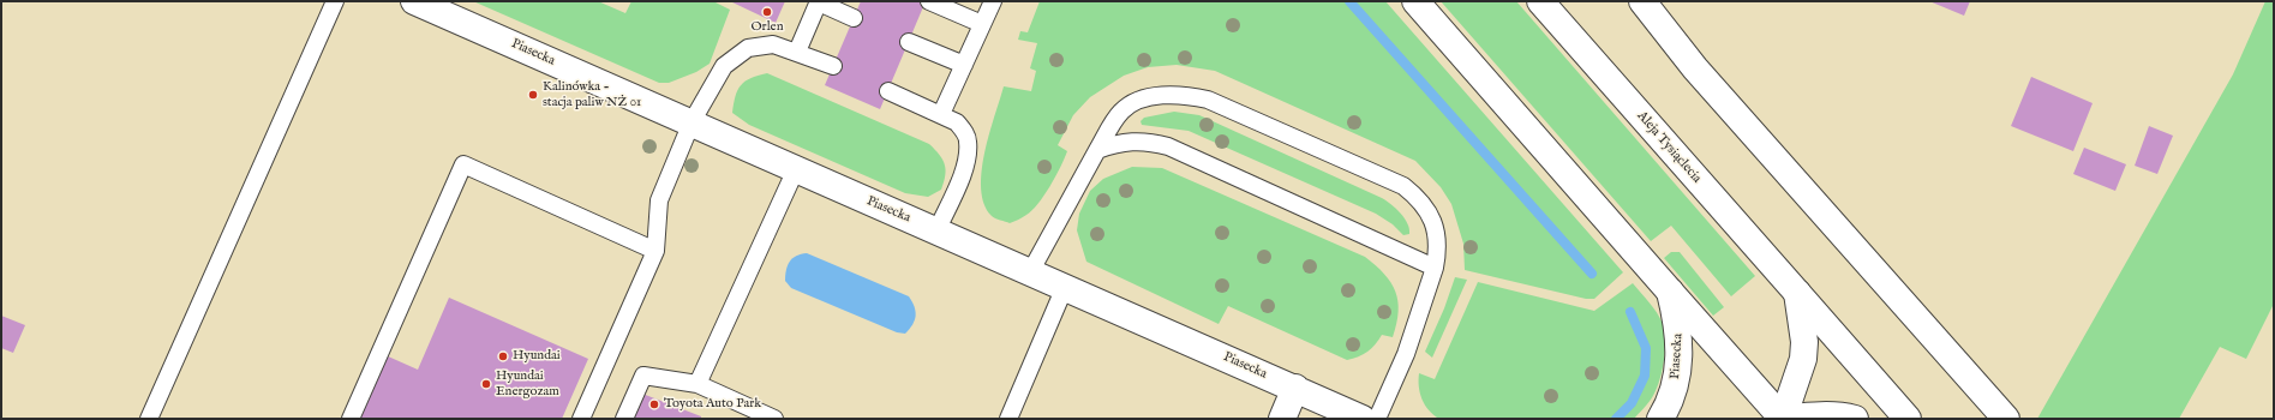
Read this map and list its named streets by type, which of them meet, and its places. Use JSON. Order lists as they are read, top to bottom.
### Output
{
  "streets": {
    "main road": ["Piasecka", "Aleja Tysiąclecia"]
  },
  "places": [
    "Orlen",
    "Kalinówka - stacja paliw NŻ 01",
    "Hyundai",
    "Hyundai Energozam",
    "Toyota Auto Park"
  ]
}
